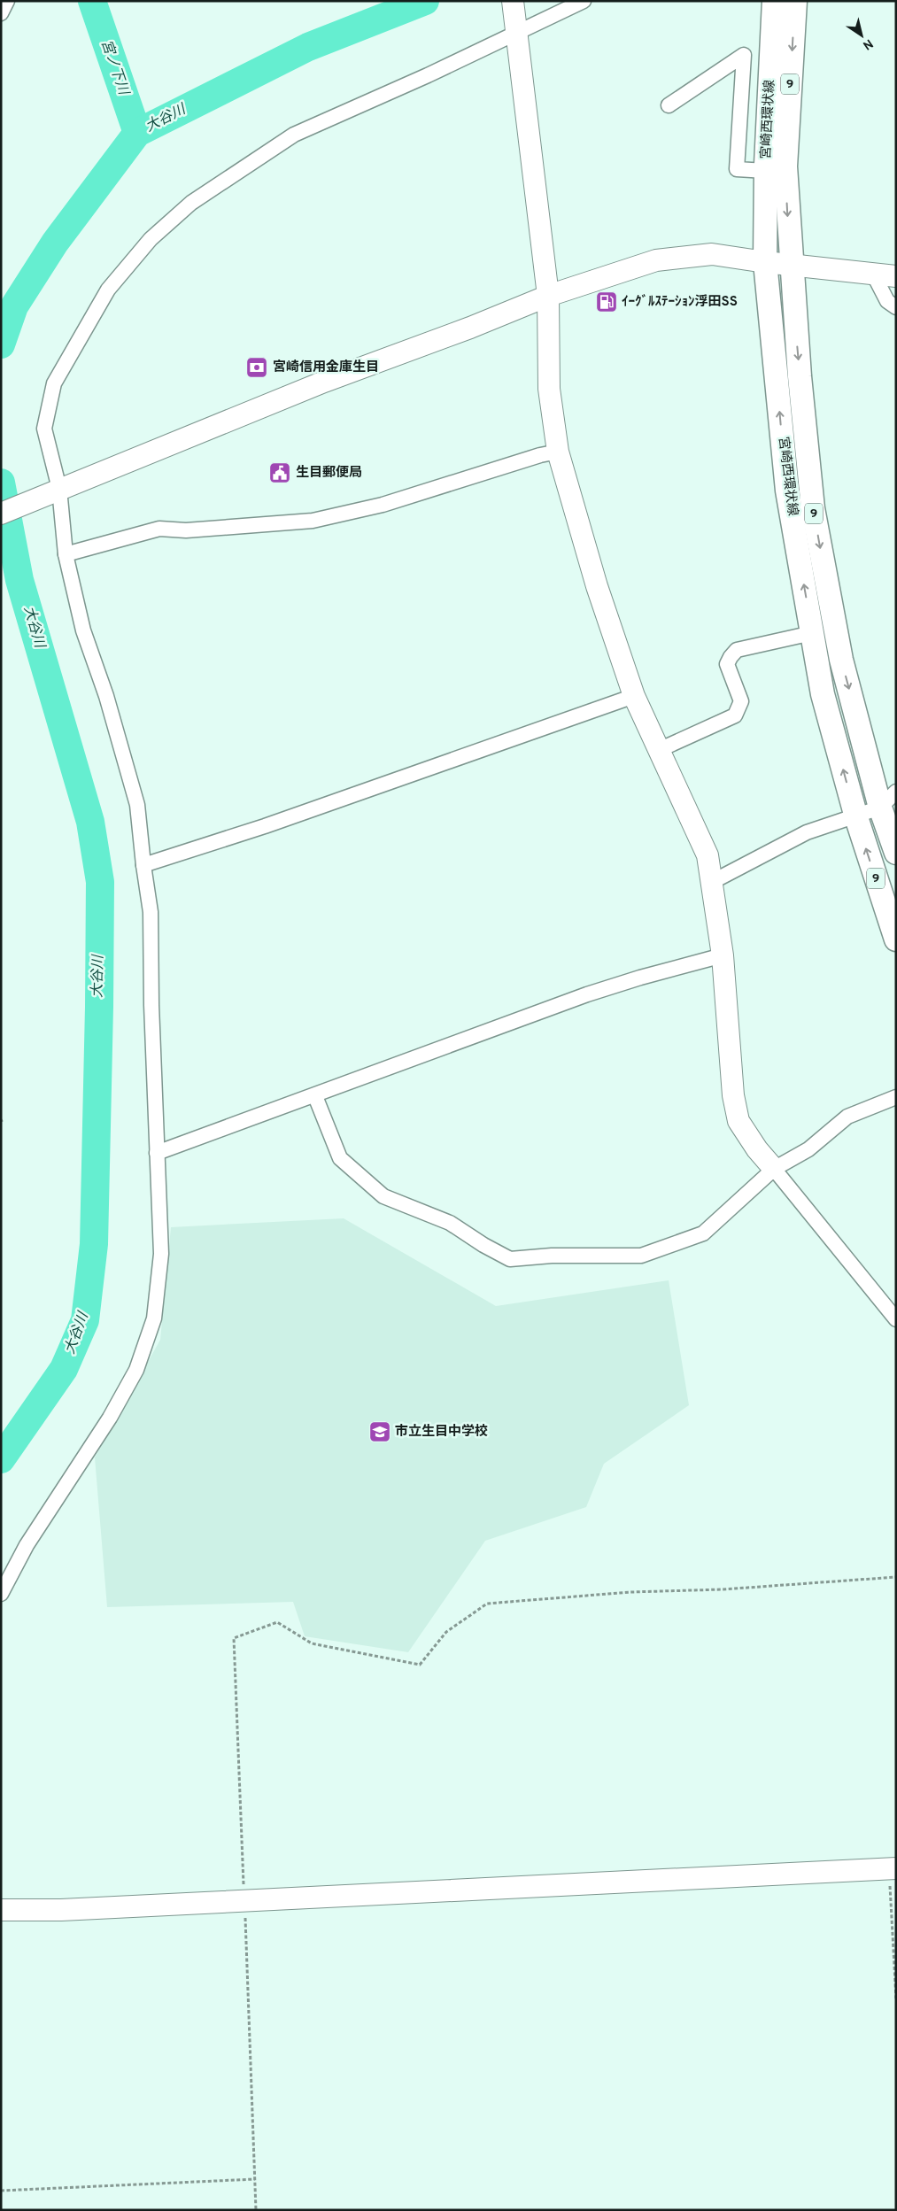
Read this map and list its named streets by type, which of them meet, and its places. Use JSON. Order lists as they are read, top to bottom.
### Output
{
  "streets": {
    "main road": ["9", "宮崎西環状線"]
  },
  "water": ["宮ノ下川", "大谷川"],
  "places": {
    "fuel station": ["ｲｰｸﾞﾙｽﾃｰｼｮﾝ浮田SS"],
    "bank": ["宮崎信用金庫生目"],
    "public building": ["生目郵便局"],
    "school or university": ["市立生目中学校"]
  },
  "north": "bottom right"
}
